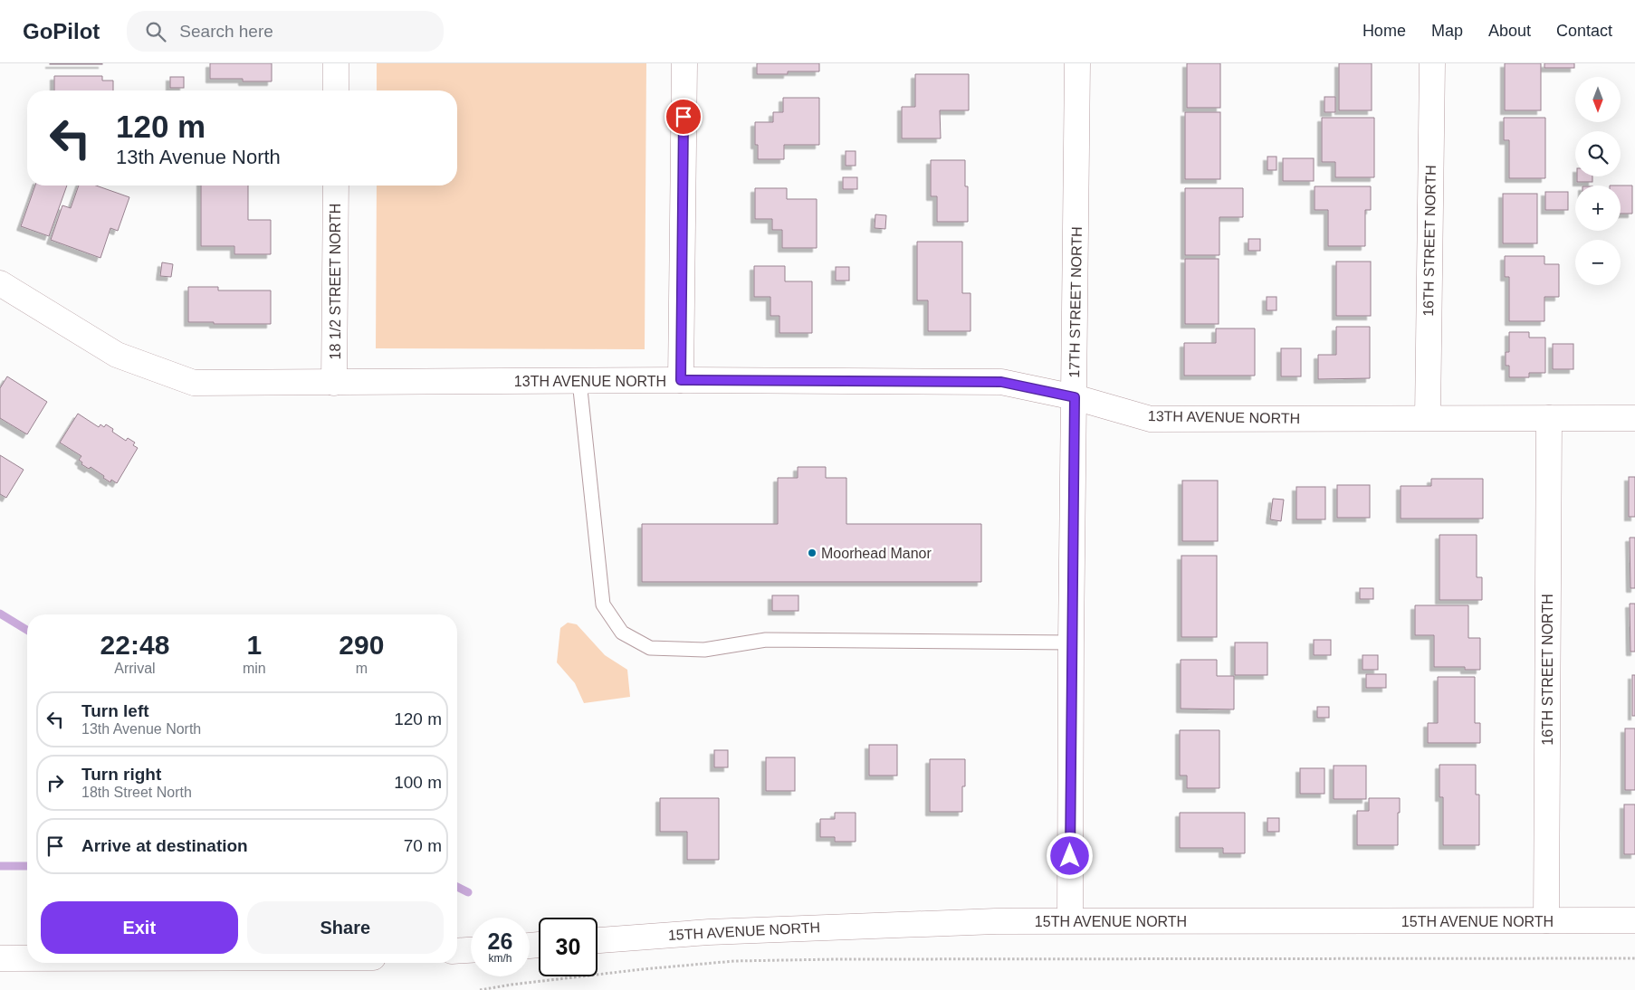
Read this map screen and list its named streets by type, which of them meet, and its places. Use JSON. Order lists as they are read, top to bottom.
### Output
{
  "streets": {
    "street": [
      "16TH STREET NORTH",
      "18 1/2 STREET NORTH",
      "17TH STREET NORTH",
      "13TH AVENUE NORTH",
      "15TH AVENUE NORTH"
    ]
  },
  "crossings": [
    ["16TH STREET NORTH", "13TH AVENUE NORTH"],
    ["16TH STREET NORTH", "15TH AVENUE NORTH"],
    ["18 1/2 STREET NORTH", "13TH AVENUE NORTH"],
    ["17TH STREET NORTH", "13TH AVENUE NORTH"],
    ["17TH STREET NORTH", "15TH AVENUE NORTH"]
  ],
  "places": ["Moorhead Manor"],
  "north": "bottom",
  "page": {
    "header": "GoPilot",
    "search": "Search here",
    "nav": [
      "Home",
      "Map",
      "About",
      "Contact"
    ],
    "map_buttons": ["+", "−"],
    "turn": ["120 m", "13th Avenue North"],
    "eta": [
      "22:48",
      "Arrival",
      "1",
      "min",
      "290",
      "m"
    ],
    "list": [
      {
        "name": "Turn left",
        "note": "13th Avenue North",
        "value": "120 m"
      },
      {
        "name": "Turn right",
        "note": "18th Street North",
        "value": "100 m"
      },
      {
        "name": "Arrive at destination",
        "value": "70 m"
      }
    ],
    "buttons": ["Exit", "Share"],
    "speed": "26 km/h",
    "limit": "30"
  }
}
